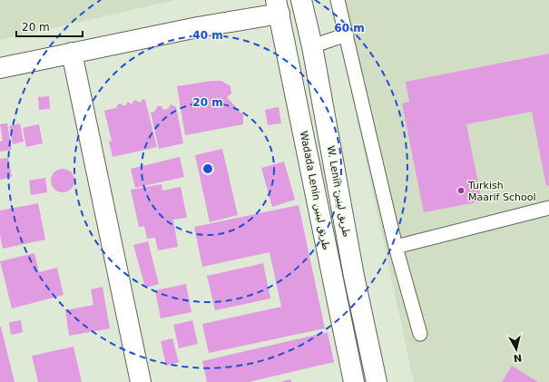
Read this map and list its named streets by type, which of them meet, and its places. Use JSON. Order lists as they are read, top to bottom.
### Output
{
  "streets": {
    "main road": ["Wadada Lenin طريق لينين", "W. Lenin طريق لينين"]
  },
  "places": ["Turkish Maarif School"],
  "scale_bar": "20 m",
  "north": "bottom",
  "rings": ["60 m", "40 m", "20 m"]
}
